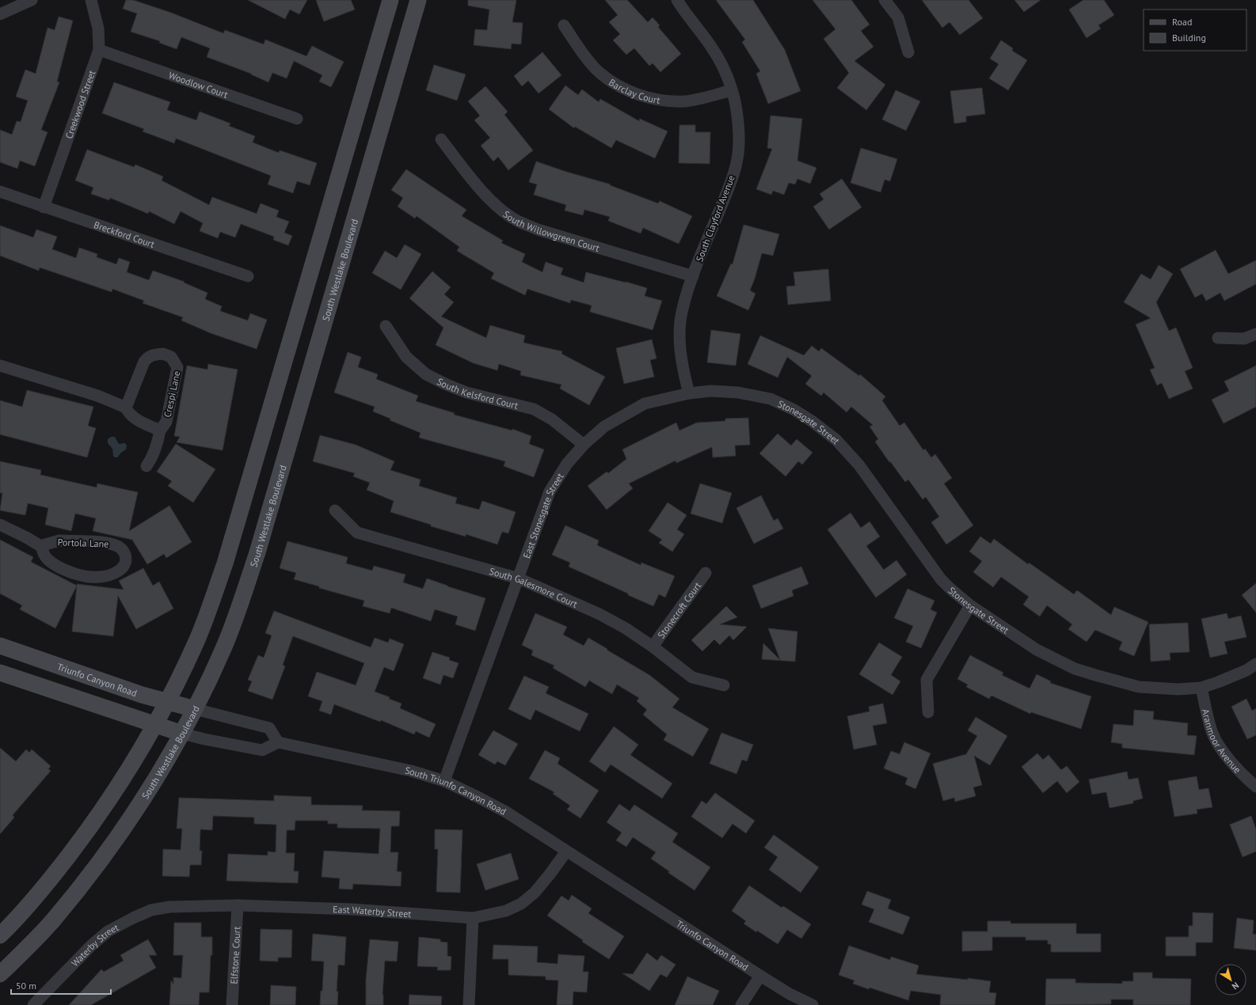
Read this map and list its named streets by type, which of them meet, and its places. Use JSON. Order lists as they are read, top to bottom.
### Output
{
  "streets": {
    "main road": ["South Westlake Boulevard", "Triunfo Canyon Road"],
    "street": [
      "Woodlow Court",
      "Barclay Court",
      "Creekwood Street",
      "South Clayford Avenue",
      "South Willowgreen Court",
      "Breckford Court",
      "South Kelsford Court",
      "Crespi Lane",
      "Stonesgate Street",
      "East Stonesgate Street",
      "Portola Lane",
      "South Galesmore Court",
      "Stonecroft Court",
      "Aranmoor Avenue",
      "South Triunfo Canyon Road",
      "East Waterby Street",
      "Waterby Street",
      "Elfstone Court"
    ]
  },
  "crossings": [
    ["Woodlow Court", "Creekwood Street"],
    ["Barclay Court", "South Clayford Avenue"],
    ["Creekwood Street", "Breckford Court"],
    ["South Clayford Avenue", "South Willowgreen Court"],
    ["South Clayford Avenue", "East Stonesgate Street"],
    ["South Westlake Boulevard", "Triunfo Canyon Road"],
    ["South Kelsford Court", "East Stonesgate Street"],
    ["Stonesgate Street", "East Stonesgate Street"],
    ["Stonesgate Street", "Aranmoor Avenue"],
    ["East Stonesgate Street", "South Galesmore Court"],
    ["East Stonesgate Street", "South Triunfo Canyon Road"],
    ["South Galesmore Court", "Stonecroft Court"],
    ["Triunfo Canyon Road", "South Triunfo Canyon Road"],
    ["South Triunfo Canyon Road", "East Waterby Street"],
    ["East Waterby Street", "Waterby Street"],
    ["East Waterby Street", "Elfstone Court"]
  ],
  "legend": ["Road", "Building"],
  "scale_bar": "50 m",
  "north": "bottom right"
}
